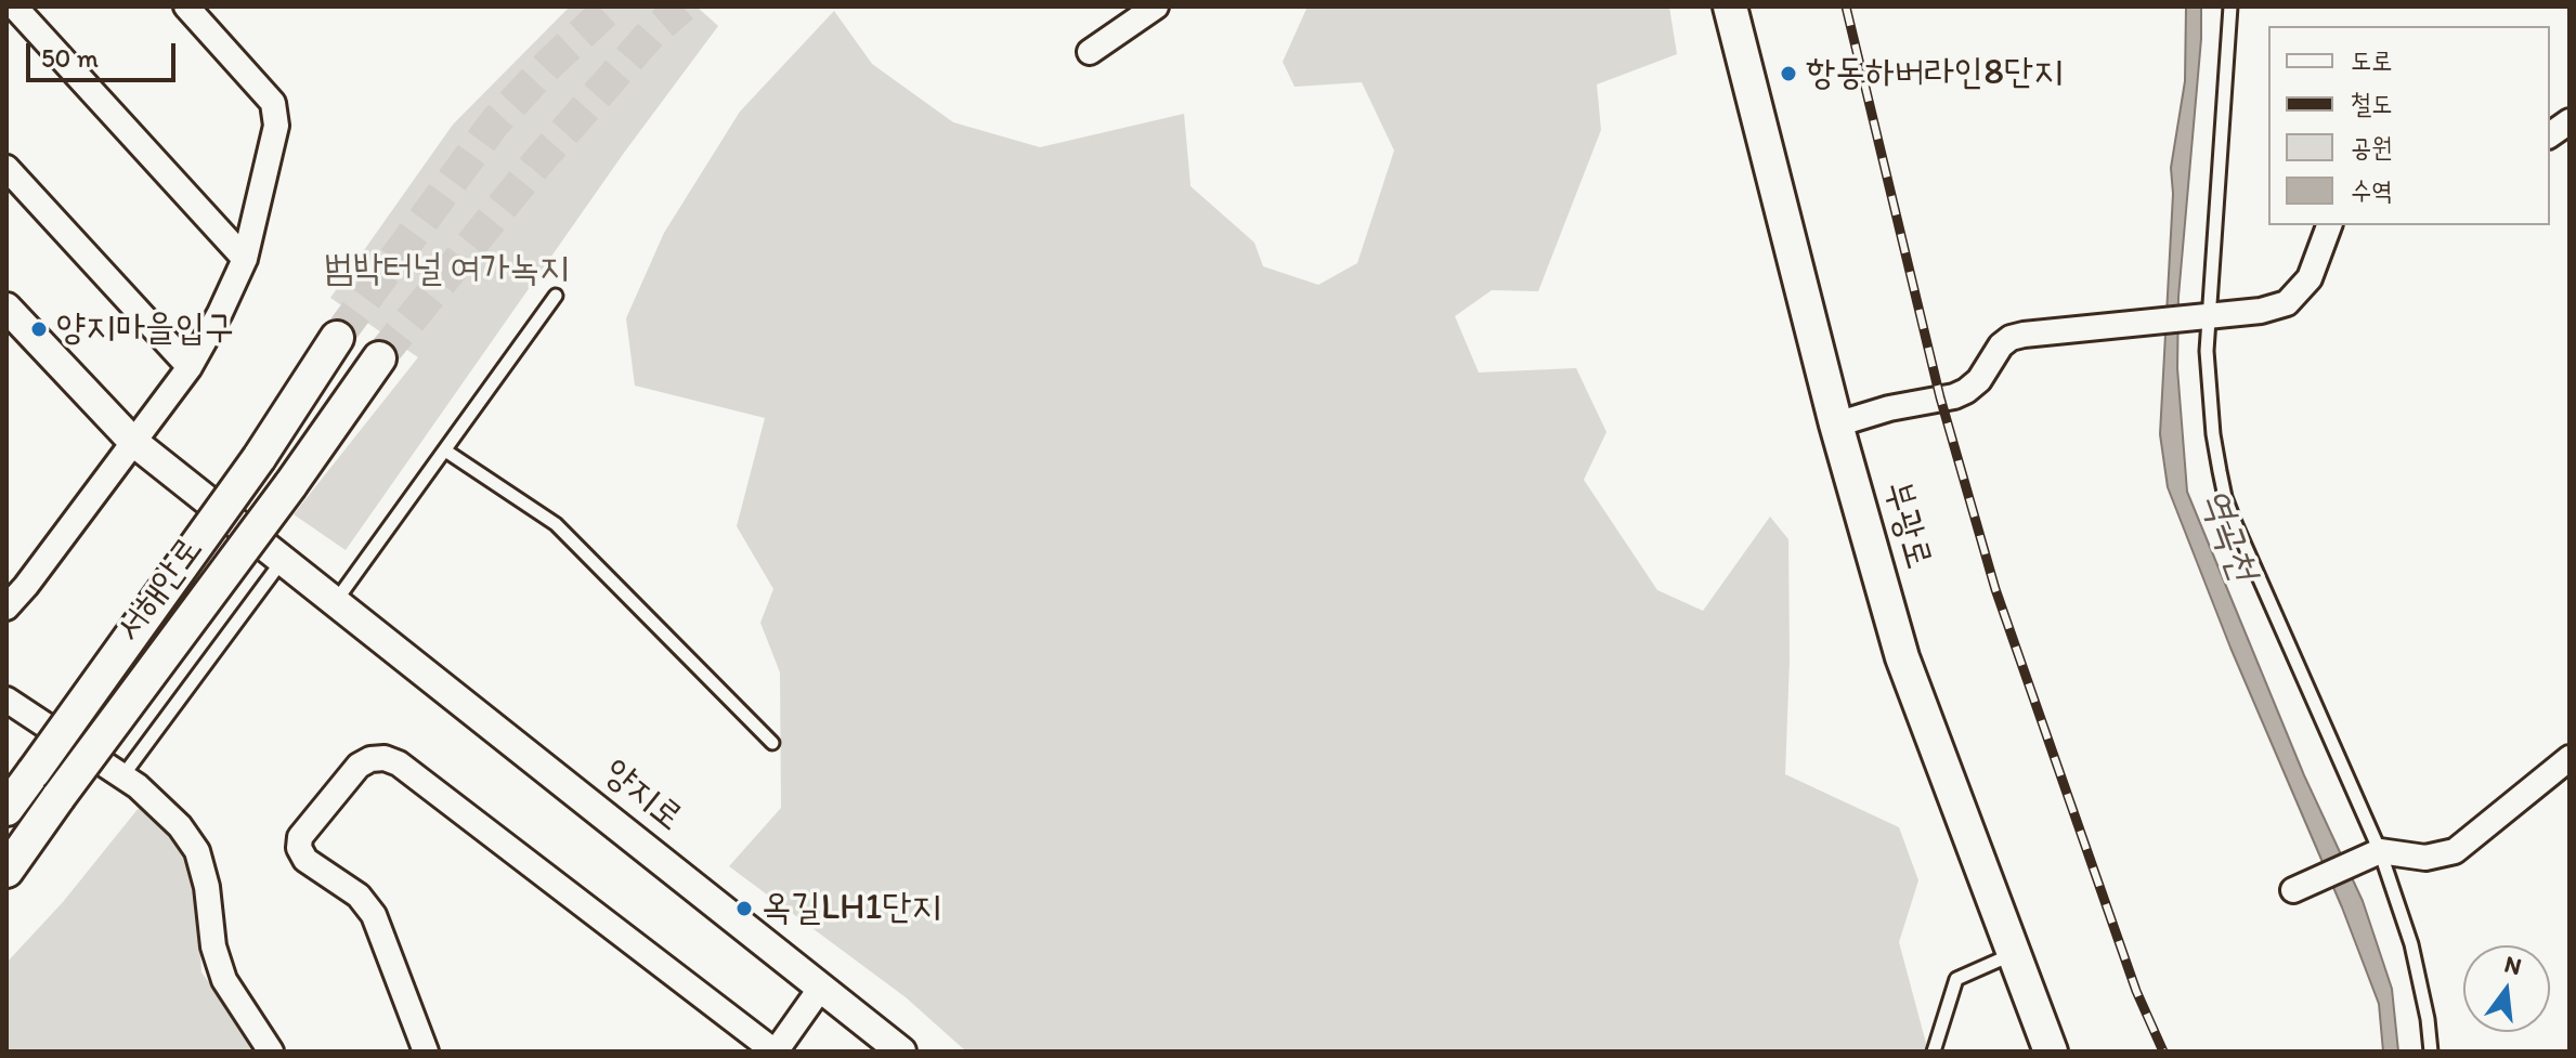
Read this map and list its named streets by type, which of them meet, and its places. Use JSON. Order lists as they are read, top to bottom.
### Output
{
  "streets": {
    "main road": ["부광로", "서해안로"],
    "street": ["양지로"]
  },
  "water": ["역곡천"],
  "parks": ["범박터널 여가녹지"],
  "places": ["항동하버라인8단지", "양지마을입구", "옥길LH1단지"],
  "legend": [
    "도로",
    "철도",
    "공원",
    "수역"
  ],
  "scale_bar": "50 m",
  "north": "top"
}
